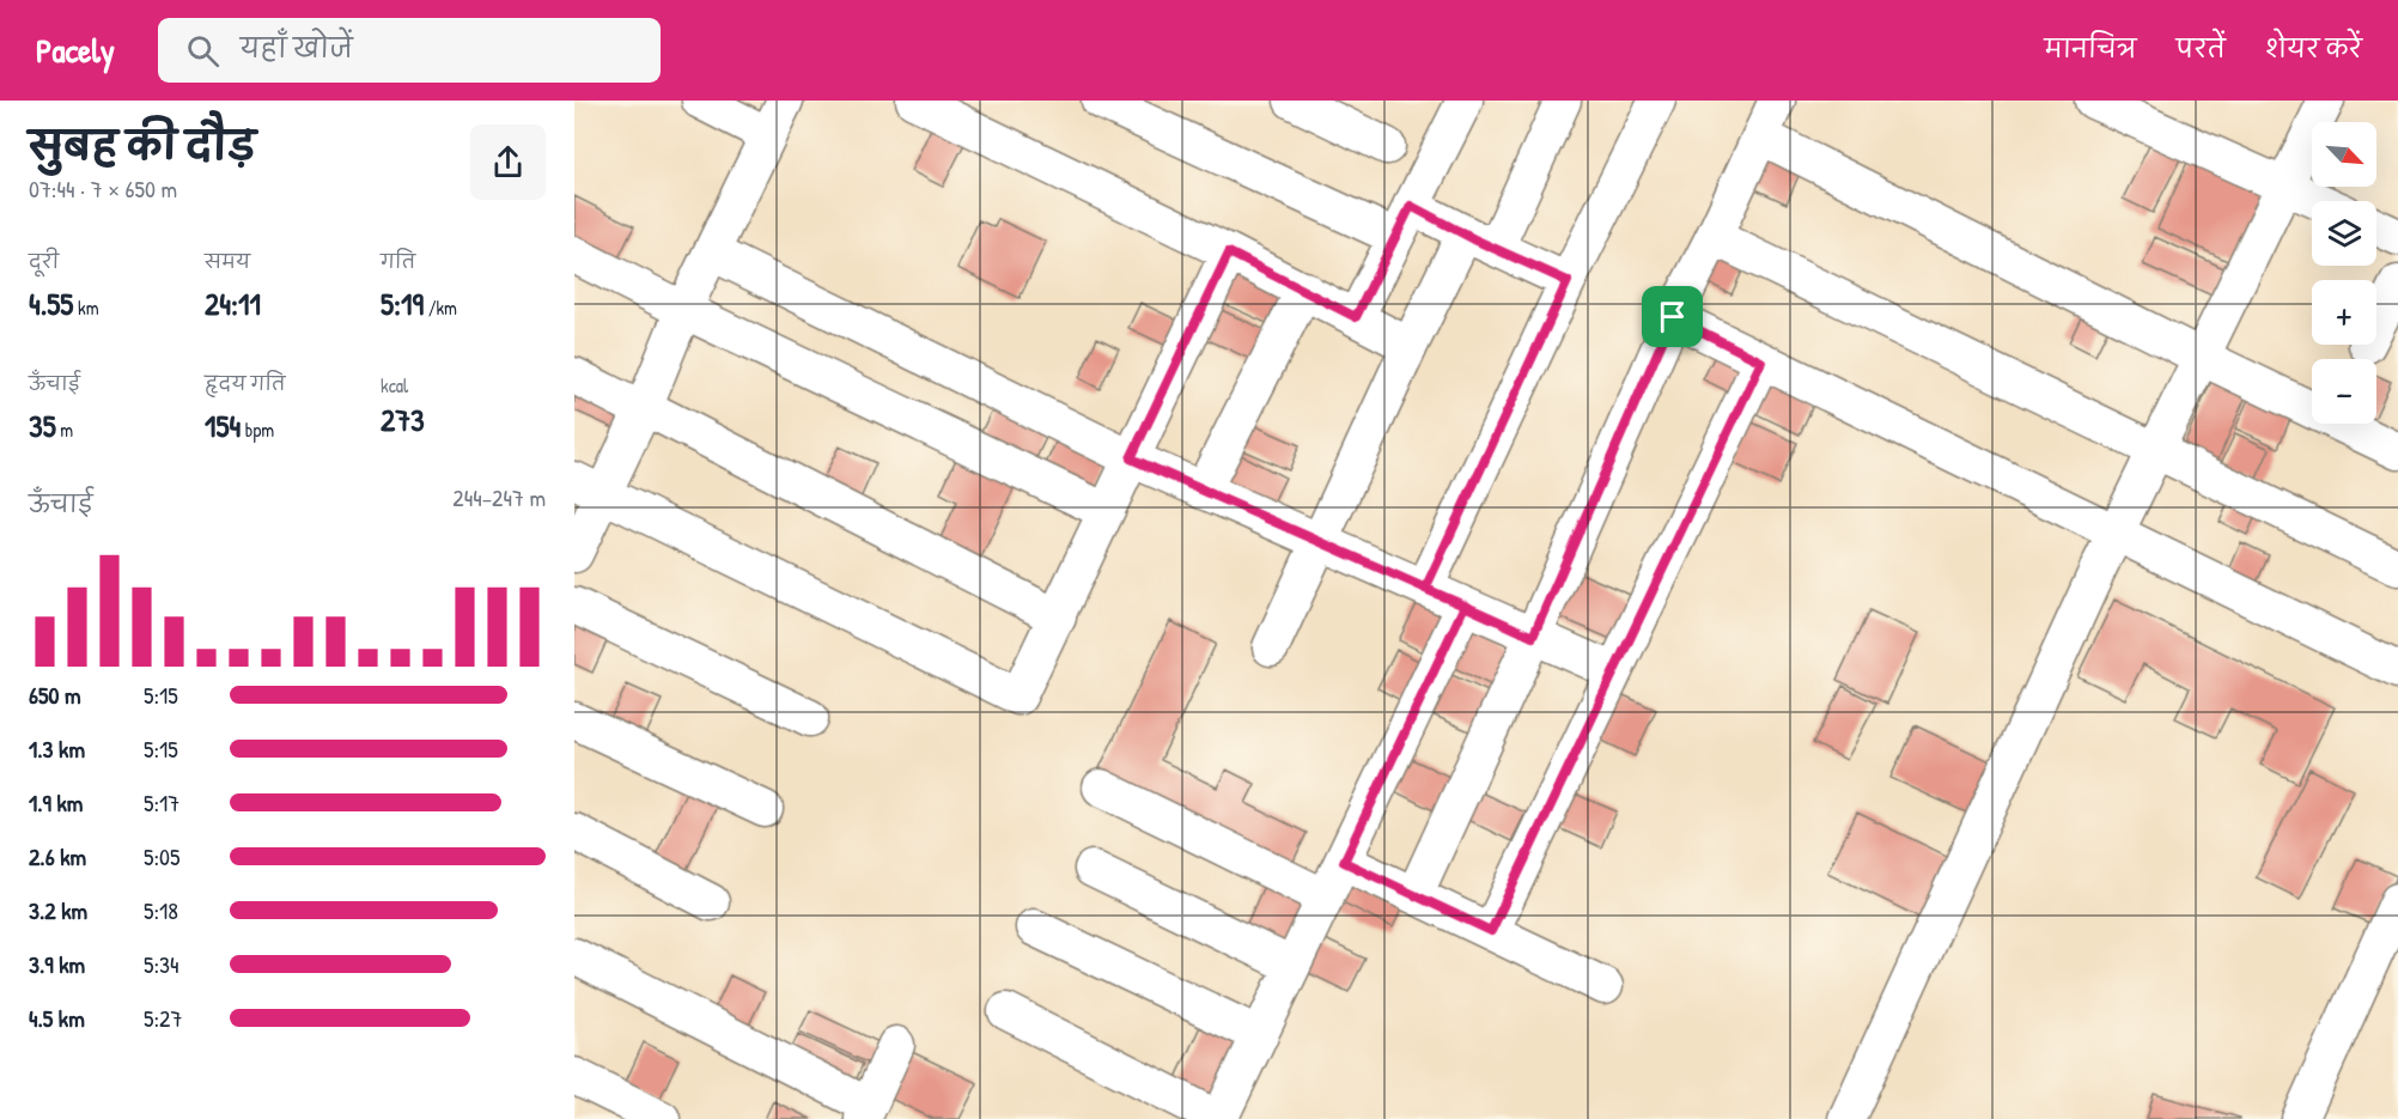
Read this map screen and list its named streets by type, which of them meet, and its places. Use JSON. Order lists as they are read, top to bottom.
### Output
{
  "north": "bottom right",
  "page": {
    "header": "Pacely",
    "search": "यहाँ खोजें",
    "nav": ["मानचित्र", "परतें", "शेयर करें"],
    "heading": ["सुबह की दौड़", "07:44 · 7 × 650 m"],
    "map_buttons": ["+", "−"],
    "stats": [
      ["दूरी", "4.55 km"],
      ["समय", "24:11"],
      ["गति", "5:19 /km"],
      ["ऊँचाई", "35 m"],
      ["हृदय गति", "154 bpm"],
      ["kcal", "273"]
    ],
    "chart": ["ऊँचाई", "244–247 m"],
    "list": [
      {
        "name": "650 m",
        "note": "5:15"
      },
      {
        "name": "1.3 km",
        "note": "5:15"
      },
      {
        "name": "1.9 km",
        "note": "5:17"
      },
      {
        "name": "2.6 km",
        "note": "5:05"
      },
      {
        "name": "3.2 km",
        "note": "5:18"
      },
      {
        "name": "3.9 km",
        "note": "5:34"
      },
      {
        "name": "4.5 km",
        "note": "5:27"
      }
    ]
  }
}
